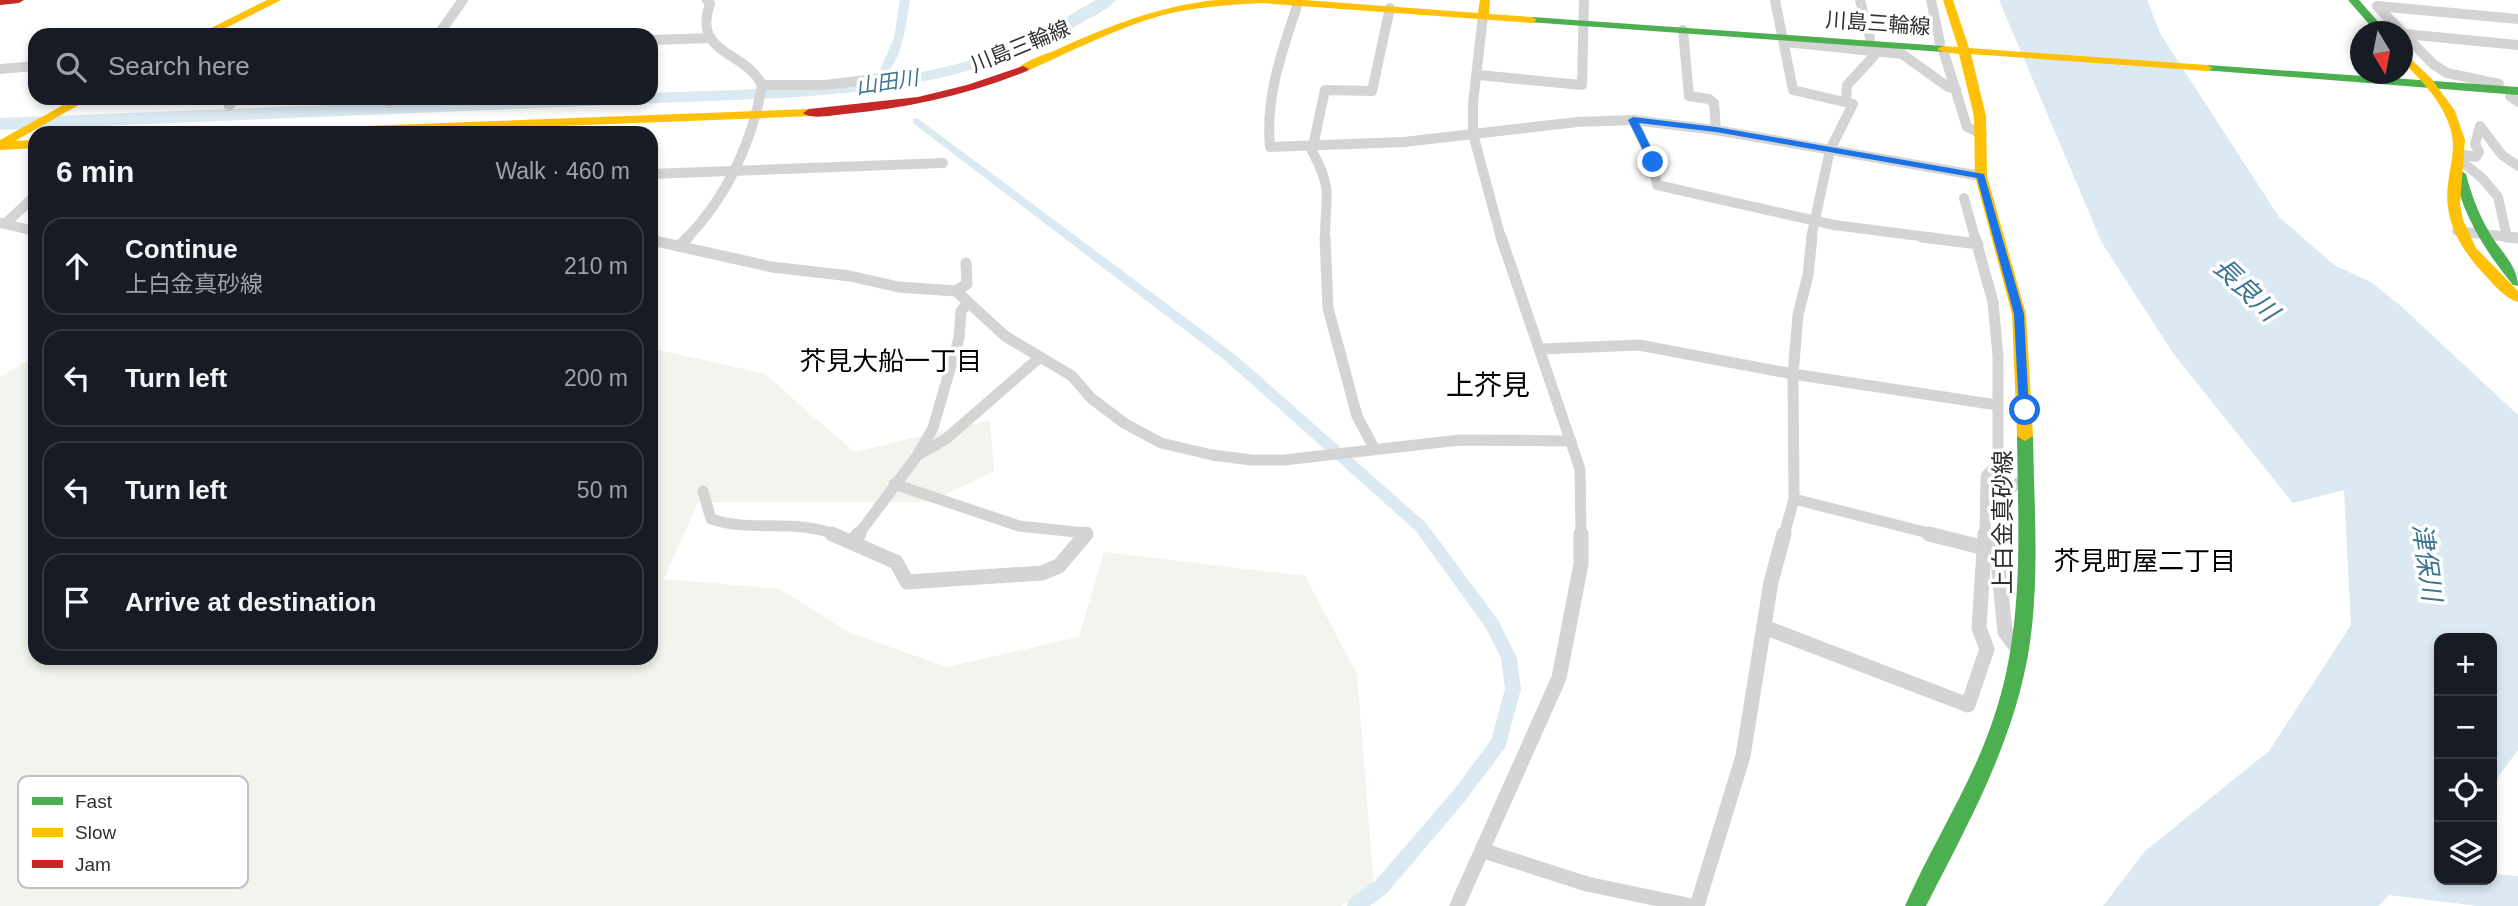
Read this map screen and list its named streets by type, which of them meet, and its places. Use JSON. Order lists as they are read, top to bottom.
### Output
{
  "streets": {
    "main road": ["川島三輪線", "上白金真砂線"]
  },
  "crossings": [
    ["川島三輪線", "上白金真砂線"]
  ],
  "districts": ["芥見大船一丁目", "上芥見", "芥見町屋二丁目"],
  "water": ["山田川", "長良川", "津保川"],
  "legend": ["Fast", "Slow", "Jam"],
  "north": "bottom",
  "page": {
    "search": "Search here",
    "heading": ["6 min", "Walk · 460 m"],
    "list": [
      ["Continue", "上白金真砂線", "210 m"],
      ["Turn left", "200 m"],
      ["Turn left", "50 m"],
      "Arrive at destination"
    ],
    "map_buttons": ["+", "−"]
  }
}
